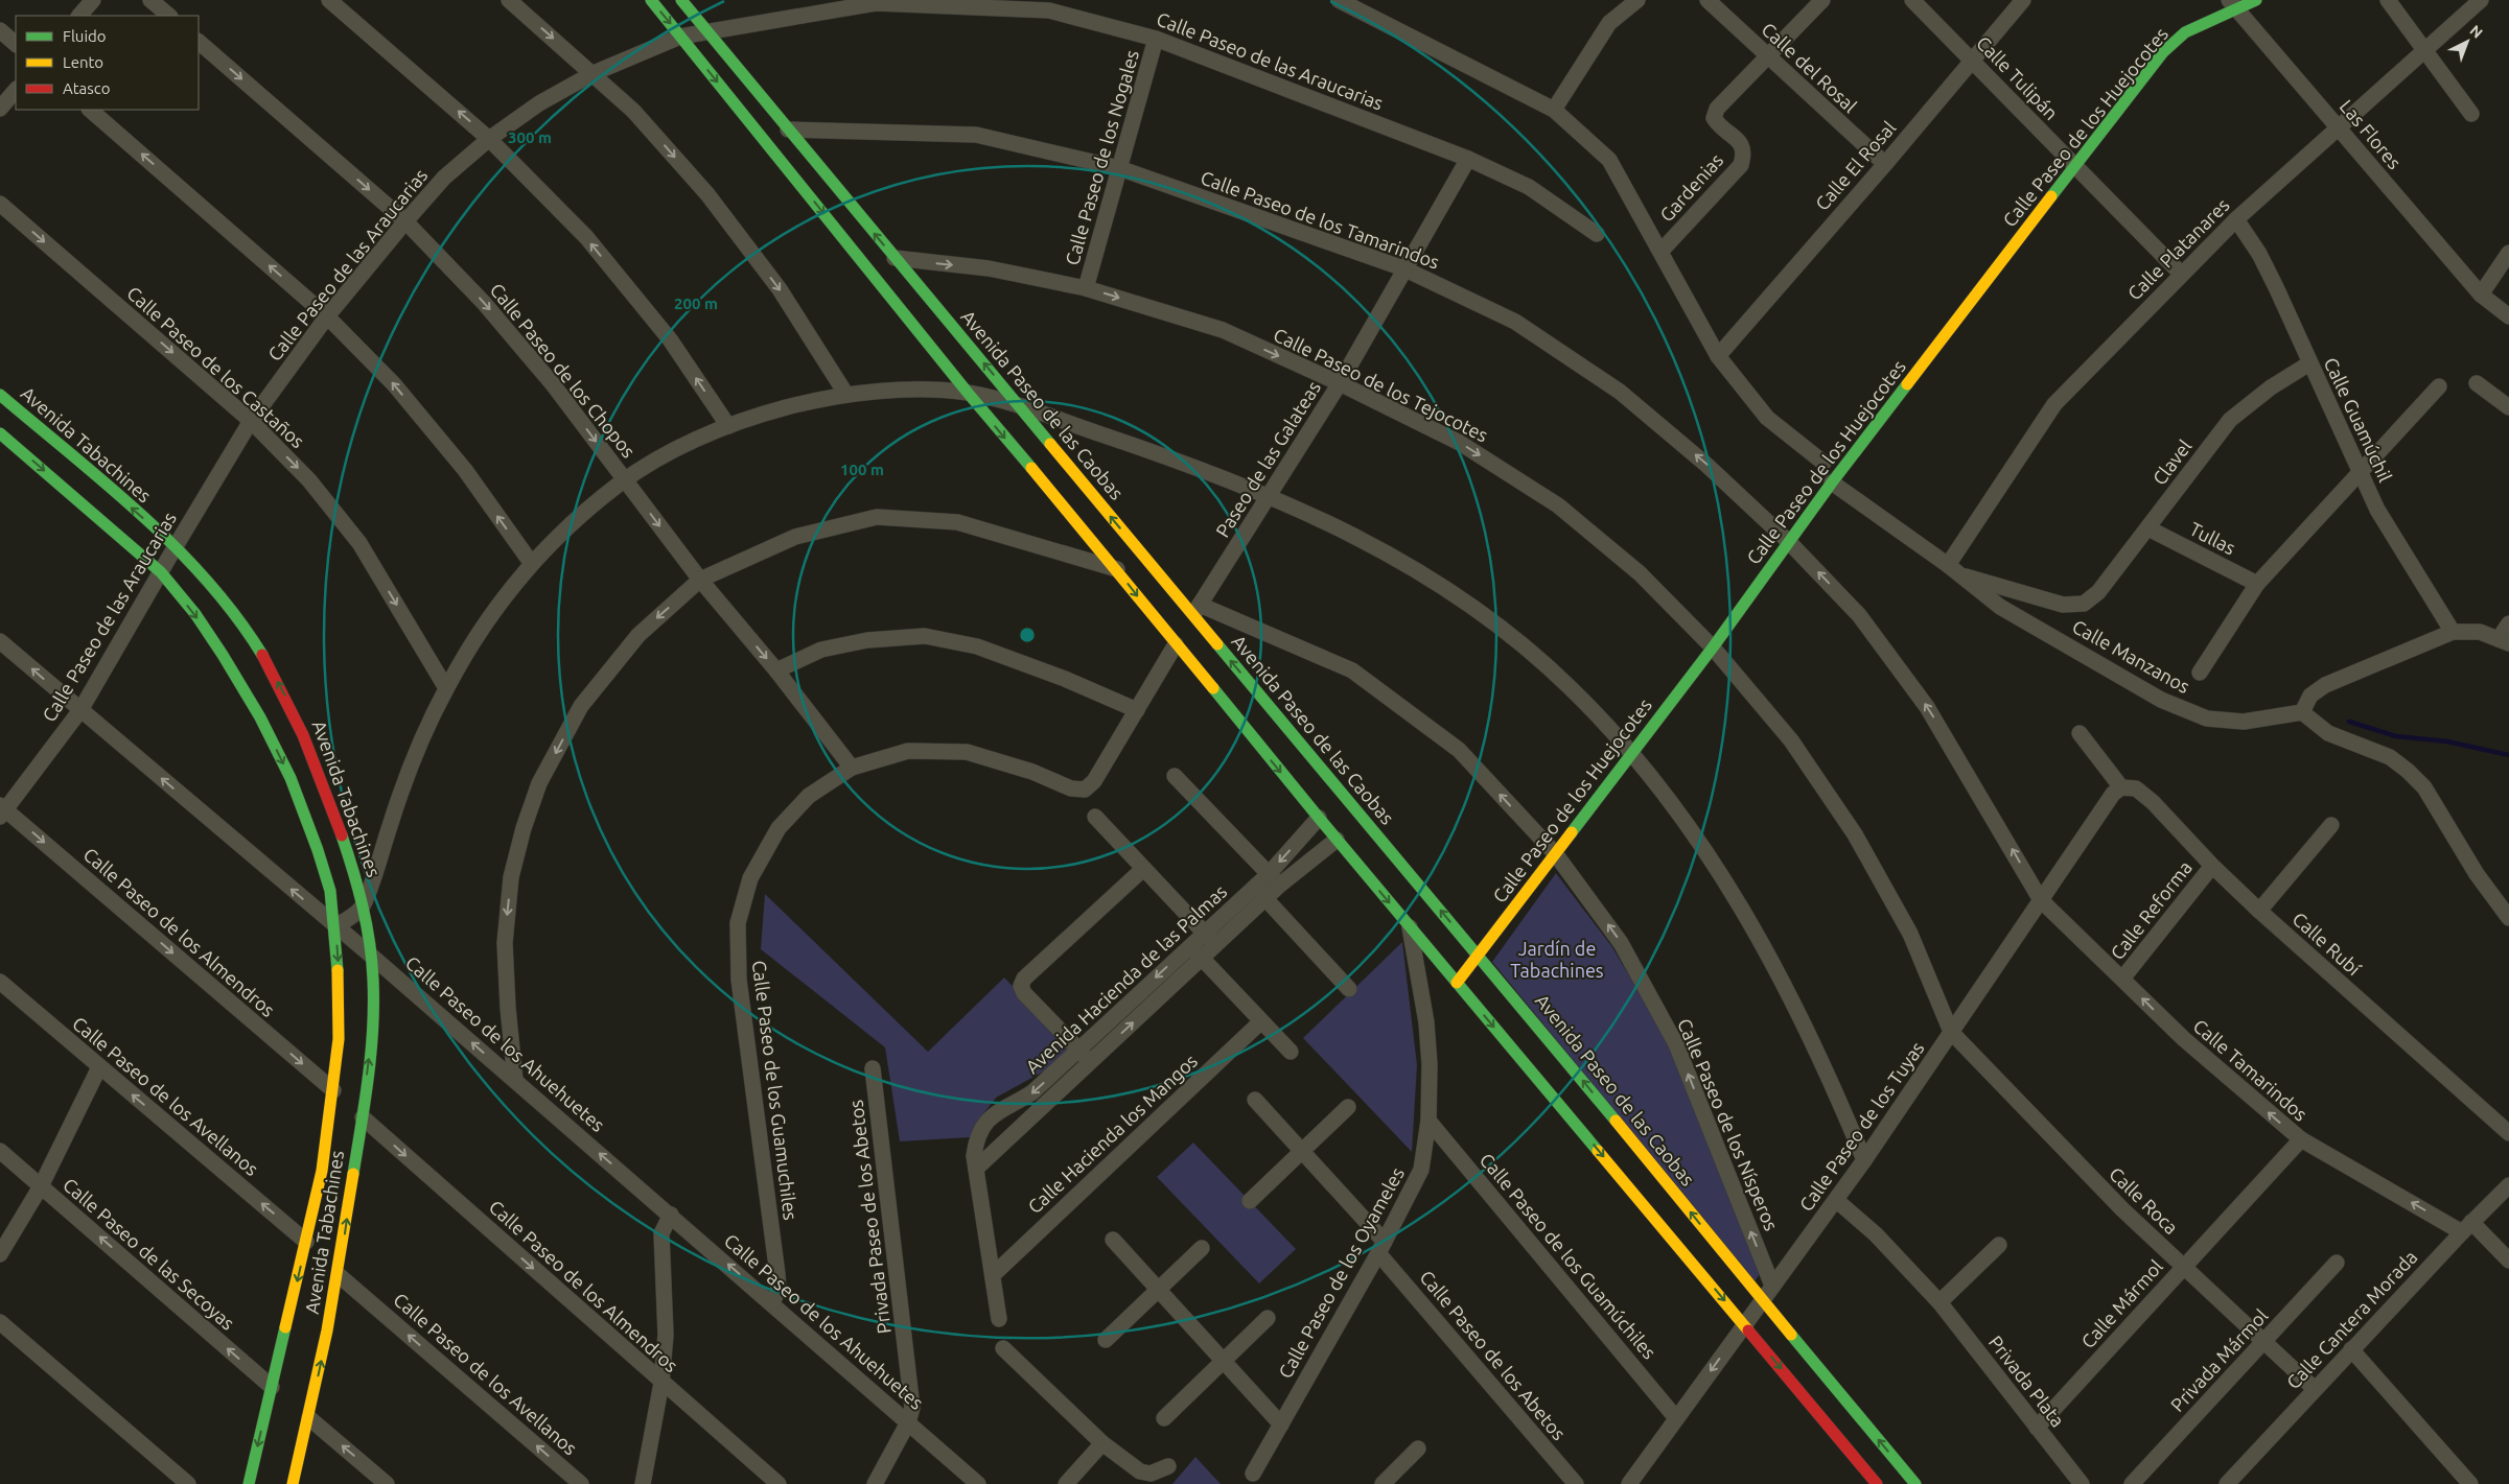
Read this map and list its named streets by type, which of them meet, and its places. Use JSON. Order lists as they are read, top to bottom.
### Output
{
  "streets": {
    "main road": ["Calle Paseo de los Huejocotes", "Avenida Paseo de las Caobas", "Avenida Tabachines"],
    "street": [
      "Calle Paseo de las Araucarias",
      "Calle del Rosal",
      "Calle Tulipán",
      "Las Flores",
      "Calle Paseo de los Nogales",
      "Calle El Rosal",
      "Gardenias",
      "Calle Paseo de los Tamarindos",
      "Calle Platanares",
      "Calle Paseo de los Castaños",
      "Calle Paseo de los Chopos",
      "Calle Paseo de los Tejocotes",
      "Calle Guamúchil",
      "Paseo de las Galateas",
      "Clavel",
      "Tullas",
      "Calle Manzanos",
      "Calle Reforma",
      "Calle Paseo de los Almendros",
      "Calle Rubí",
      "Avenida Hacienda de las Palmas",
      "Calle Paseo de los Ahuehuetes",
      "Calle Tamarindos",
      "Calle Paseo de los Guamuchiles",
      "Calle Paseo de los Avellanos",
      "Calle Paseo de los Nísperos",
      "Calle Paseo de los Tuyas",
      "Calle Hacienda los Mangos",
      "Calle Roca",
      "Privada Paseo de los Abetos",
      "Calle Paseo de las Secoyas",
      "Calle Paseo de los Guamúchiles",
      "Calle Paseo de los Oyameles",
      "Calle Mármol",
      "Calle Cantera Morada",
      "Calle Paseo de los Abetos",
      "Privada Mármol",
      "Privada Plata"
    ]
  },
  "crossings": [
    ["Calle Paseo de las Araucarias", "Calle Paseo de los Nogales"],
    ["Calle Paseo de las Araucarias", "Calle Paseo de los Castaños"],
    ["Calle Paseo de las Araucarias", "Calle Paseo de los Chopos"],
    ["Calle Paseo de las Araucarias", "Avenida Paseo de las Caobas"],
    ["Calle Paseo de las Araucarias", "Avenida Tabachines"],
    ["Calle Paseo de las Araucarias", "Paseo de las Galateas"],
    ["Calle Paseo de las Araucarias", "Calle Paseo de los Almendros"],
    ["Calle Paseo de las Araucarias", "Calle Paseo de los Ahuehuetes"],
    ["Calle del Rosal", "Calle El Rosal"],
    ["Calle del Rosal", "Gardenias"],
    ["Calle Tulipán", "Calle Paseo de los Huejocotes"],
    ["Calle Tulipán", "Calle El Rosal"],
    ["Calle Tulipán", "Calle Platanares"],
    ["Calle Paseo de los Huejocotes", "Las Flores"],
    ["Calle Paseo de los Huejocotes", "Calle Paseo de los Tamarindos"],
    ["Calle Paseo de los Huejocotes", "Calle Paseo de los Tejocotes"],
    ["Calle Paseo de los Huejocotes", "Avenida Paseo de las Caobas"],
    ["Calle Paseo de los Huejocotes", "Calle Manzanos"],
    ["Calle Paseo de los Huejocotes", "Calle Paseo de los Nísperos"],
    ["Las Flores", "Calle Platanares"],
    ["Calle Paseo de los Nogales", "Calle Paseo de los Tamarindos"],
    ["Calle Paseo de los Nogales", "Calle Paseo de los Tejocotes"],
    ["Calle Paseo de los Tamarindos", "Avenida Paseo de las Caobas"],
    ["Calle Paseo de los Tamarindos", "Paseo de las Galateas"],
    ["Calle Paseo de los Tamarindos", "Calle Tamarindos"],
    ["Calle Paseo de los Tamarindos", "Calle Paseo de los Tuyas"],
    ["Calle Platanares", "Calle Guamúchil"],
    ["Calle Platanares", "Calle Manzanos"],
    ["Calle Paseo de los Chopos", "Calle Paseo de los Guamuchiles"],
    ["Calle Paseo de los Tejocotes", "Avenida Paseo de las Caobas"],
    ["Calle Paseo de los Tejocotes", "Paseo de las Galateas"],
    ["Calle Paseo de los Tejocotes", "Calle Paseo de los Tuyas"],
    ["Calle Paseo de los Tejocotes", "Calle Roca"],
    ["Avenida Paseo de las Caobas", "Paseo de las Galateas"],
    ["Avenida Paseo de las Caobas", "Calle Paseo de los Nísperos"],
    ["Avenida Paseo de las Caobas", "Calle Paseo de los Tuyas"],
    ["Calle Guamúchil", "Clavel"],
    ["Avenida Tabachines", "Calle Paseo de los Almendros"],
    ["Avenida Tabachines", "Calle Paseo de los Ahuehuetes"],
    ["Avenida Tabachines", "Calle Paseo de los Avellanos"],
    ["Avenida Tabachines", "Calle Paseo de las Secoyas"],
    ["Paseo de las Galateas", "Calle Paseo de los Nísperos"],
    ["Clavel", "Tullas"],
    ["Clavel", "Calle Manzanos"],
    ["Calle Reforma", "Calle Rubí"],
    ["Calle Reforma", "Calle Tamarindos"],
    ["Calle Rubí", "Calle Paseo de los Tuyas"],
    ["Avenida Hacienda de las Palmas", "Calle Hacienda los Mangos"],
    ["Calle Paseo de los Ahuehuetes", "Calle Paseo de los Guamuchiles"],
    ["Calle Paseo de los Ahuehuetes", "Privada Paseo de los Abetos"],
    ["Calle Tamarindos", "Calle Paseo de los Tuyas"],
    ["Calle Tamarindos", "Calle Mármol"],
    ["Calle Tamarindos", "Calle Cantera Morada"],
    ["Calle Paseo de los Nísperos", "Calle Paseo de los Tuyas"],
    ["Calle Paseo de los Tuyas", "Calle Roca"],
    ["Calle Paseo de los Tuyas", "Calle Paseo de los Guamúchiles"],
    ["Calle Paseo de los Tuyas", "Privada Plata"],
    ["Calle Roca", "Calle Mármol"],
    ["Calle Roca", "Calle Cantera Morada"],
    ["Calle Roca", "Privada Mármol"],
    ["Calle Paseo de los Guamúchiles", "Calle Paseo de los Oyameles"],
    ["Calle Paseo de los Oyameles", "Calle Paseo de los Abetos"],
    ["Calle Mármol", "Privada Plata"]
  ],
  "one_way": [
    "Calle Paseo de los Almendros",
    "Calle Paseo de los Ahuehuetes",
    "Calle Tamarindos",
    "Calle Paseo de los Avellanos"
  ],
  "parks": ["Jardín de Tabachines"],
  "legend": ["Fluido", "Lento", "Atasco"],
  "north": "top right",
  "rings": ["300 m", "200 m", "100 m"]
}
